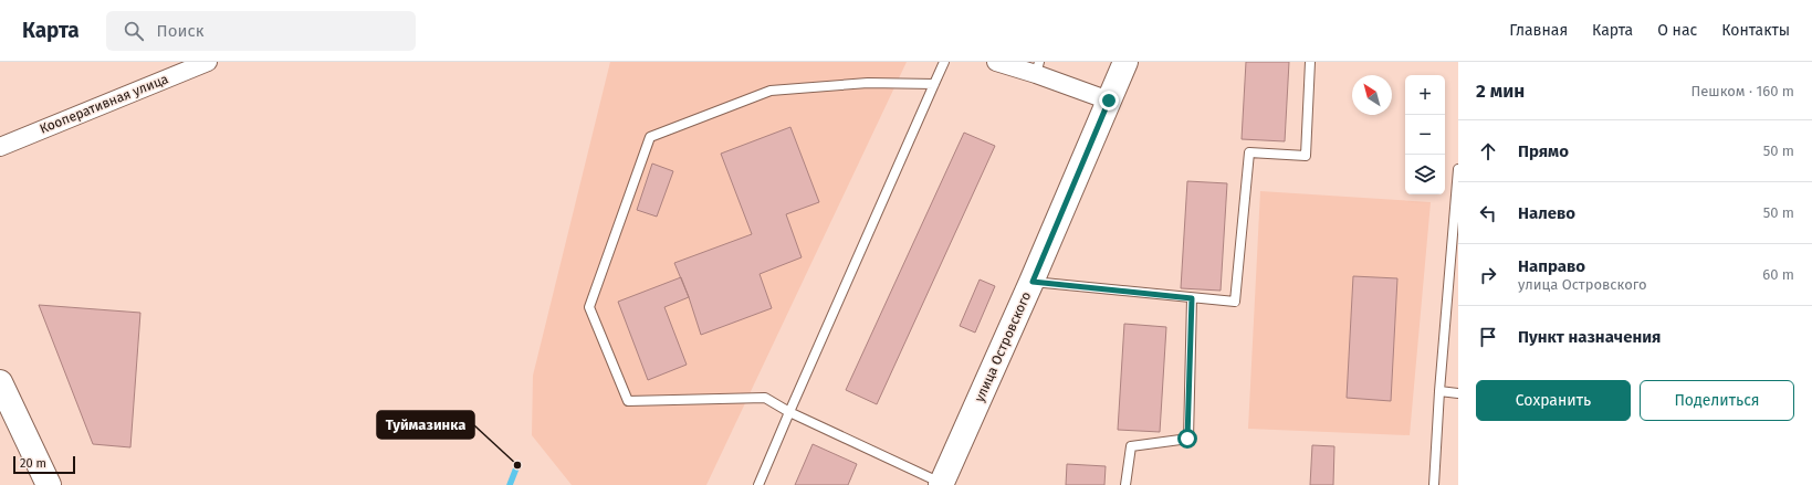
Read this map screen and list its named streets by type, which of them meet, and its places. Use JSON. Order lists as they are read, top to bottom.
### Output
{
  "streets": {
    "main road": ["улица Островского"],
    "street": ["Кооперативная улица"]
  },
  "places": ["Туймазинка"],
  "scale_bar": "20 m",
  "north": "top left",
  "page": {
    "header": "Карта",
    "search": "Поиск",
    "nav": [
      "Главная",
      "Карта",
      "О нас",
      "Контакты"
    ],
    "heading": ["2 мин", "Пешком · 160 m"],
    "map_buttons": ["+", "−"],
    "list": [
      ["Прямо", "50 m"],
      ["Налево", "50 m"],
      ["Направо", "улица Островского", "60 m"],
      "Пункт назначения"
    ],
    "buttons": ["Сохранить", "Поделиться"],
    "scale": "20 m"
  }
}
